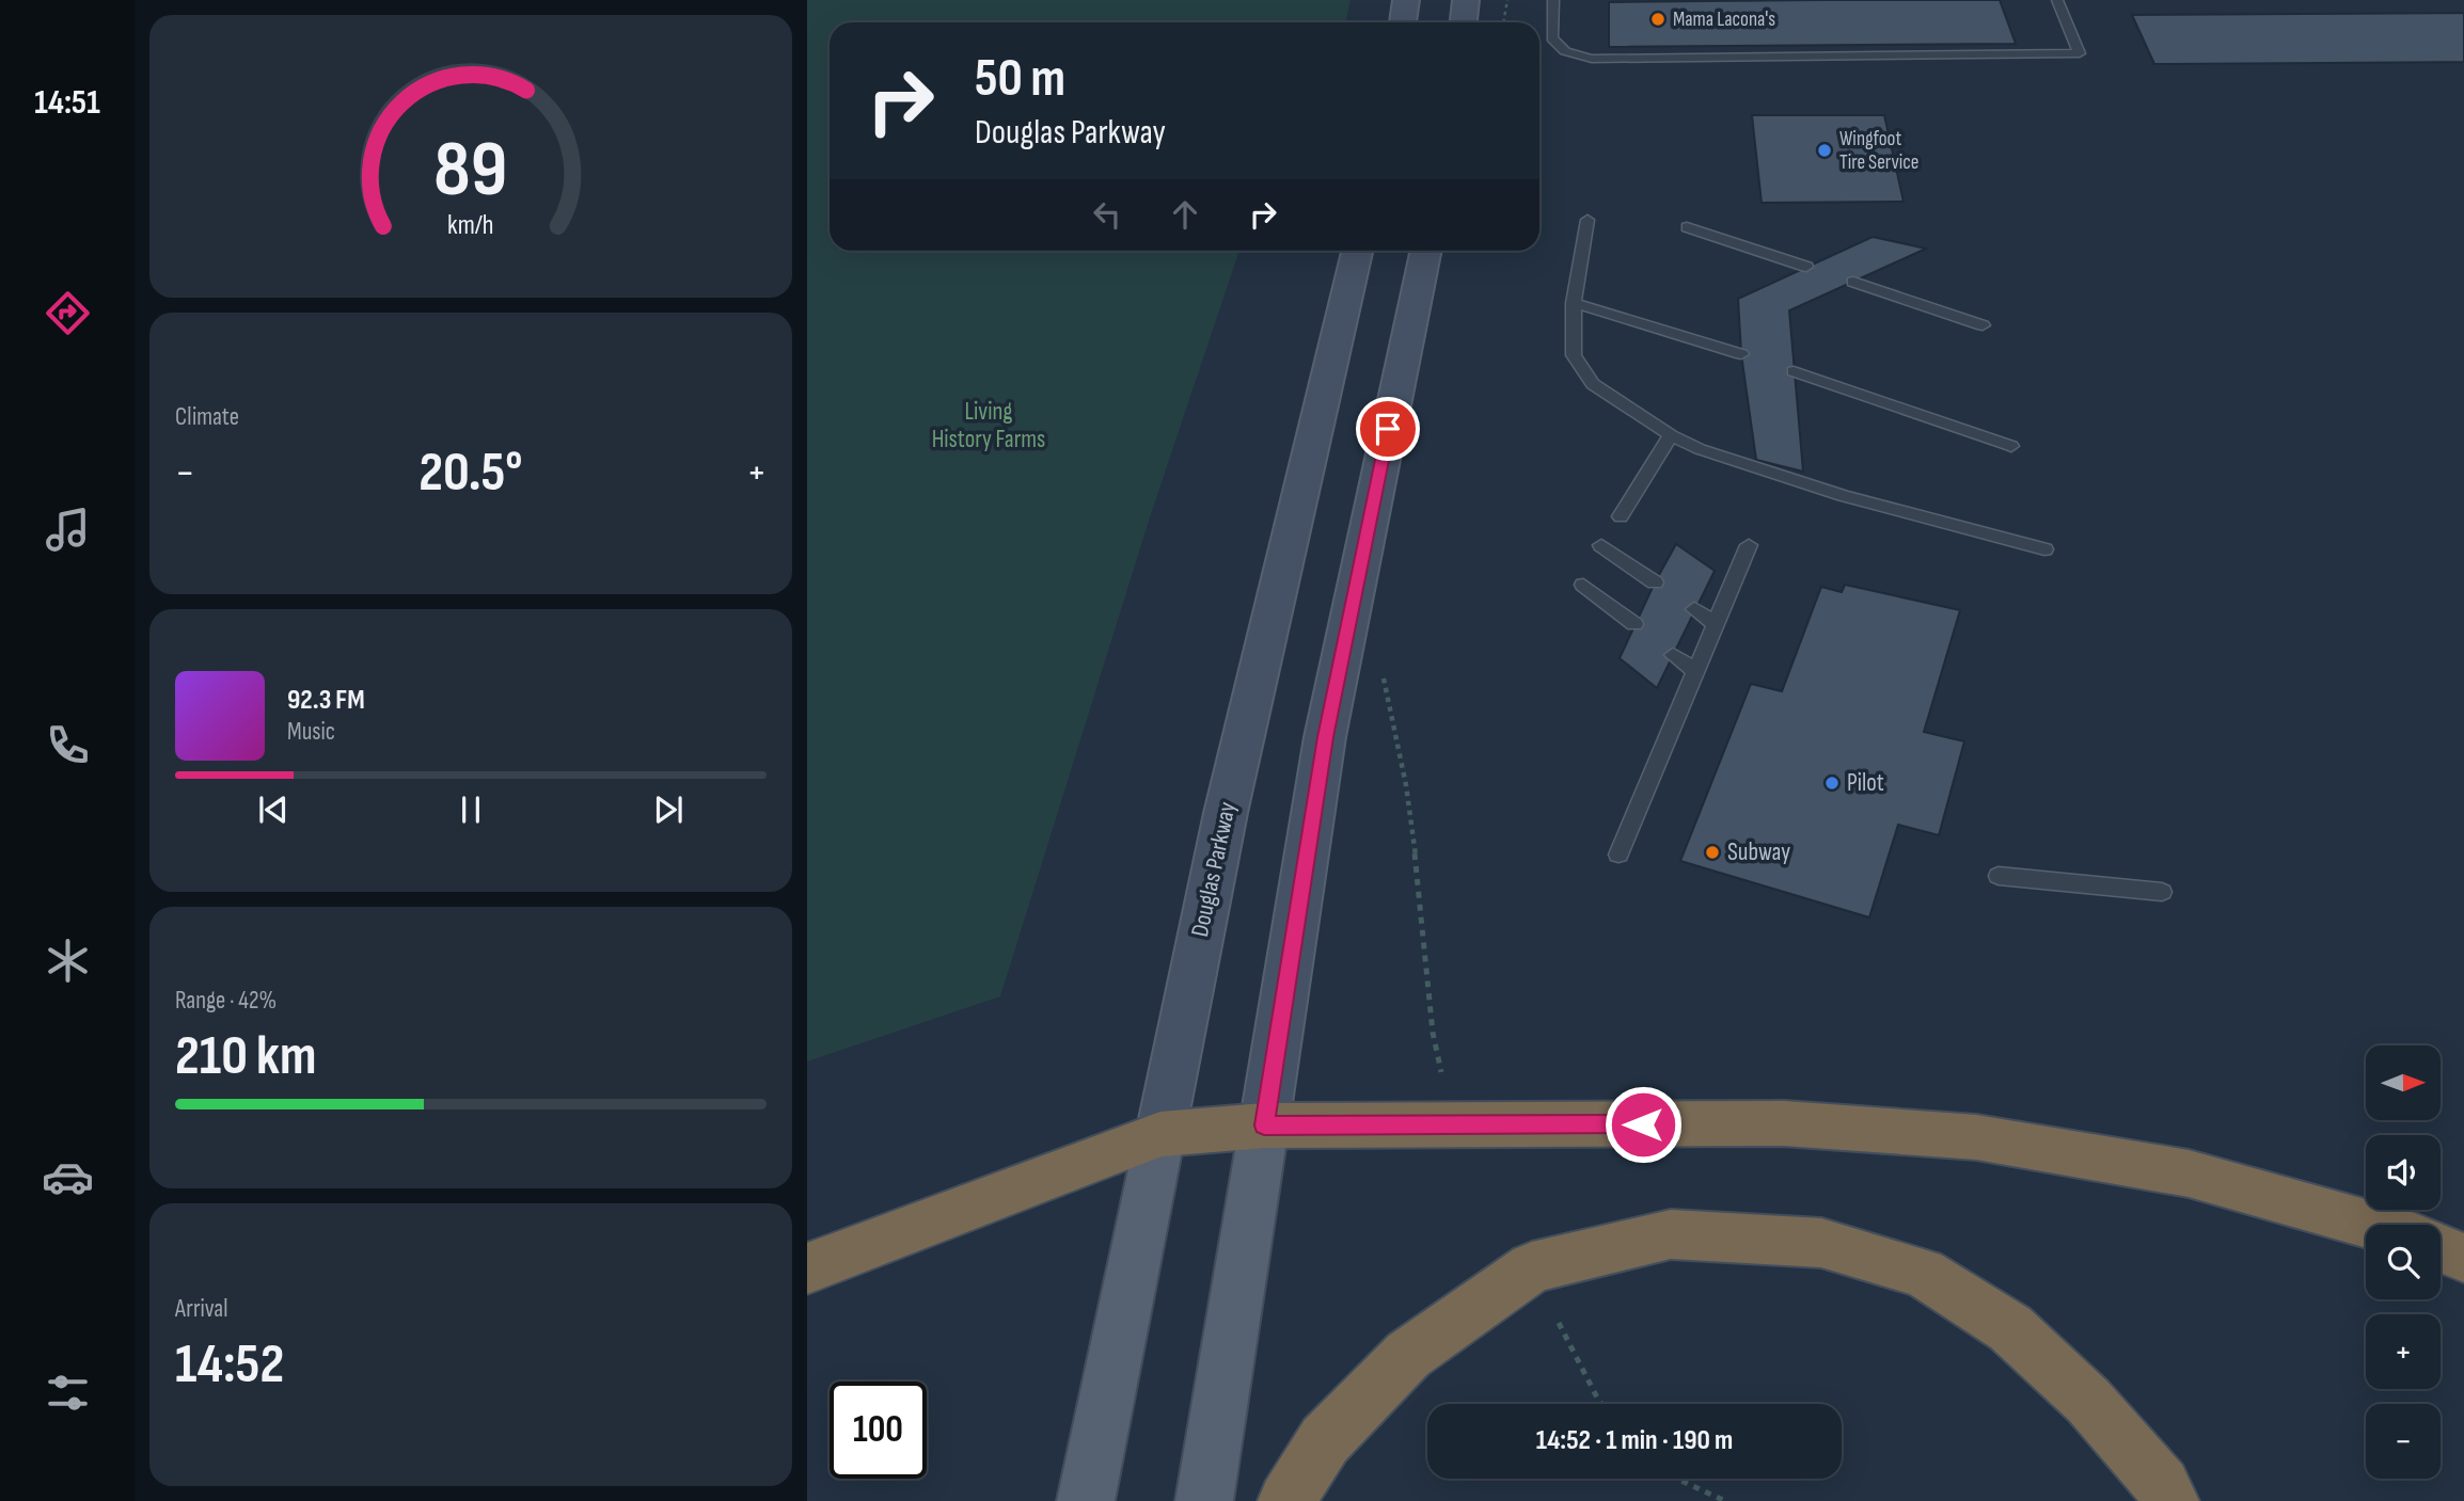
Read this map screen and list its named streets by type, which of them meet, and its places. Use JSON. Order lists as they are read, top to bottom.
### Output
{
  "streets": {
    "main road": ["Douglas Parkway"]
  },
  "parks": ["Living History Farms"],
  "places": [
    "Mama Lacona's",
    "Wingfoot Tire Service",
    "Pilot",
    "Subway"
  ],
  "north": "right",
  "page": {
    "tabs": "14:51",
    "turn": ["50 m", "Douglas Parkway"],
    "tile": [
      "Climate",
      ["Range · 42%", "210 km"],
      ["Arrival", "14:52"]
    ],
    "heat": ["−", "20.5°", "+"],
    "song": ["92.3 FM", "Music"],
    "map_buttons": ["+", "−"],
    "limit": "100",
    "trip": "14:52 · 1 min · 190 m",
    "gauge": ["89", "km/h"]
  }
}
